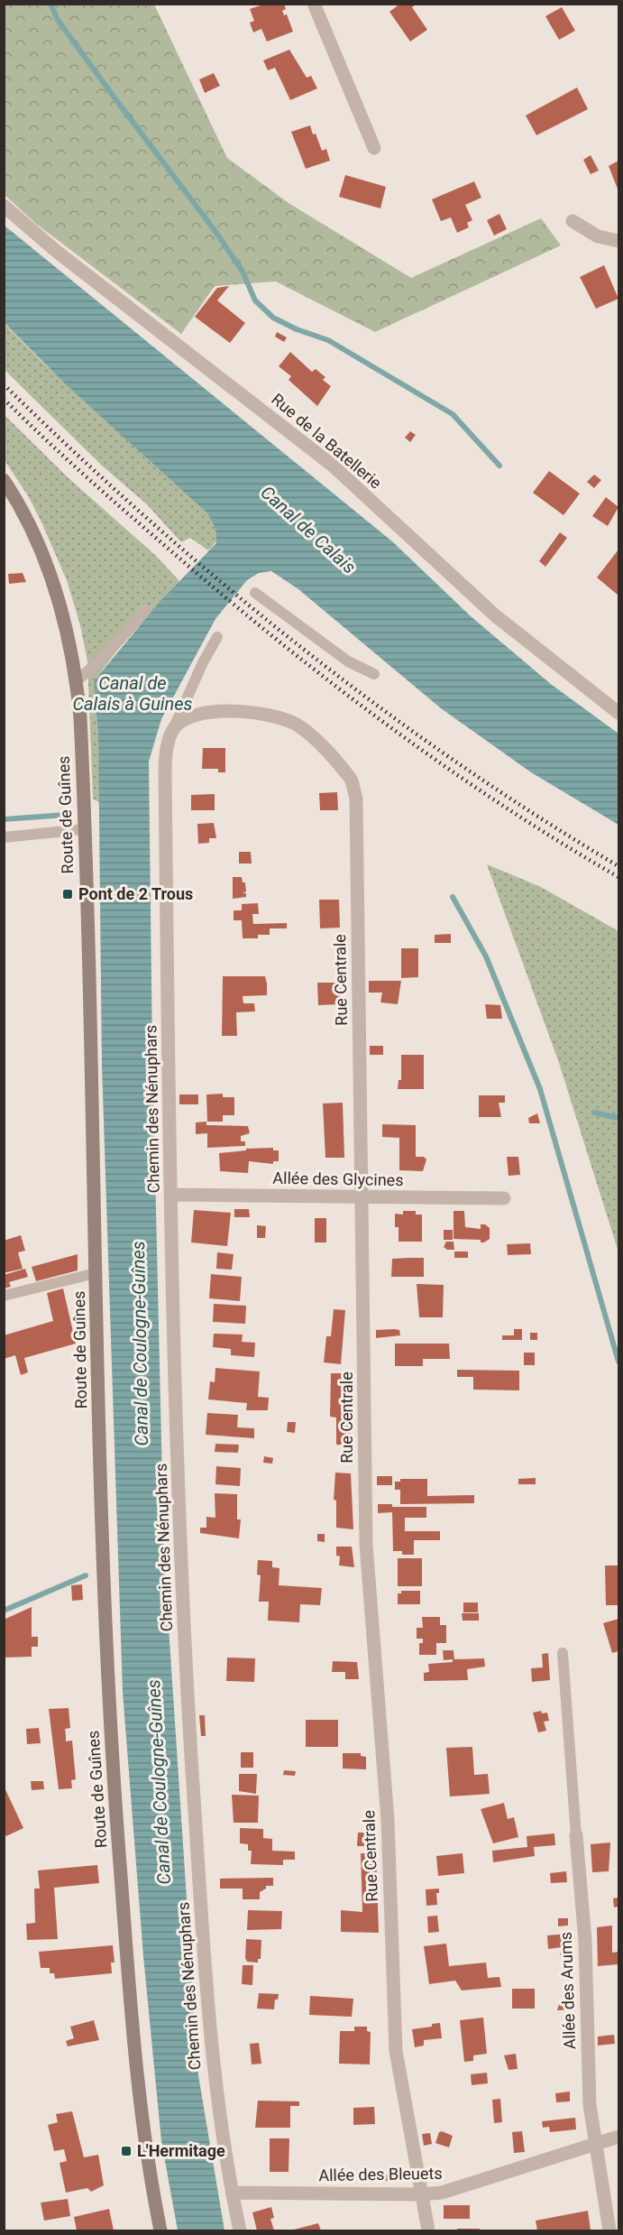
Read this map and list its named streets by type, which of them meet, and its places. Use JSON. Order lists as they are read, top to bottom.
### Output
{
  "streets": {
    "main road": ["Route de Guînes"],
    "street": [
      "Rue de la Batellerie",
      "Rue Centrale",
      "Chemin des Nénuphars",
      "Allée des Glycines",
      "Allée des Arums",
      "Allée des Bleuets"
    ]
  },
  "crossings": [
    ["Rue Centrale", "Chemin des Nénuphars"],
    ["Rue Centrale", "Allée des Glycines"],
    ["Rue Centrale", "Allée des Bleuets"],
    ["Chemin des Nénuphars", "Allée des Glycines"],
    ["Chemin des Nénuphars", "Allée des Bleuets"],
    ["Allée des Arums", "Allée des Bleuets"]
  ],
  "water": ["Canal de Calais", "Canal de Calais à Guines", "Canal de Coulogne-Guînes"],
  "places": {
    "transit": ["Pont de 2 Trous", "L'Hermitage"]
  }
}
